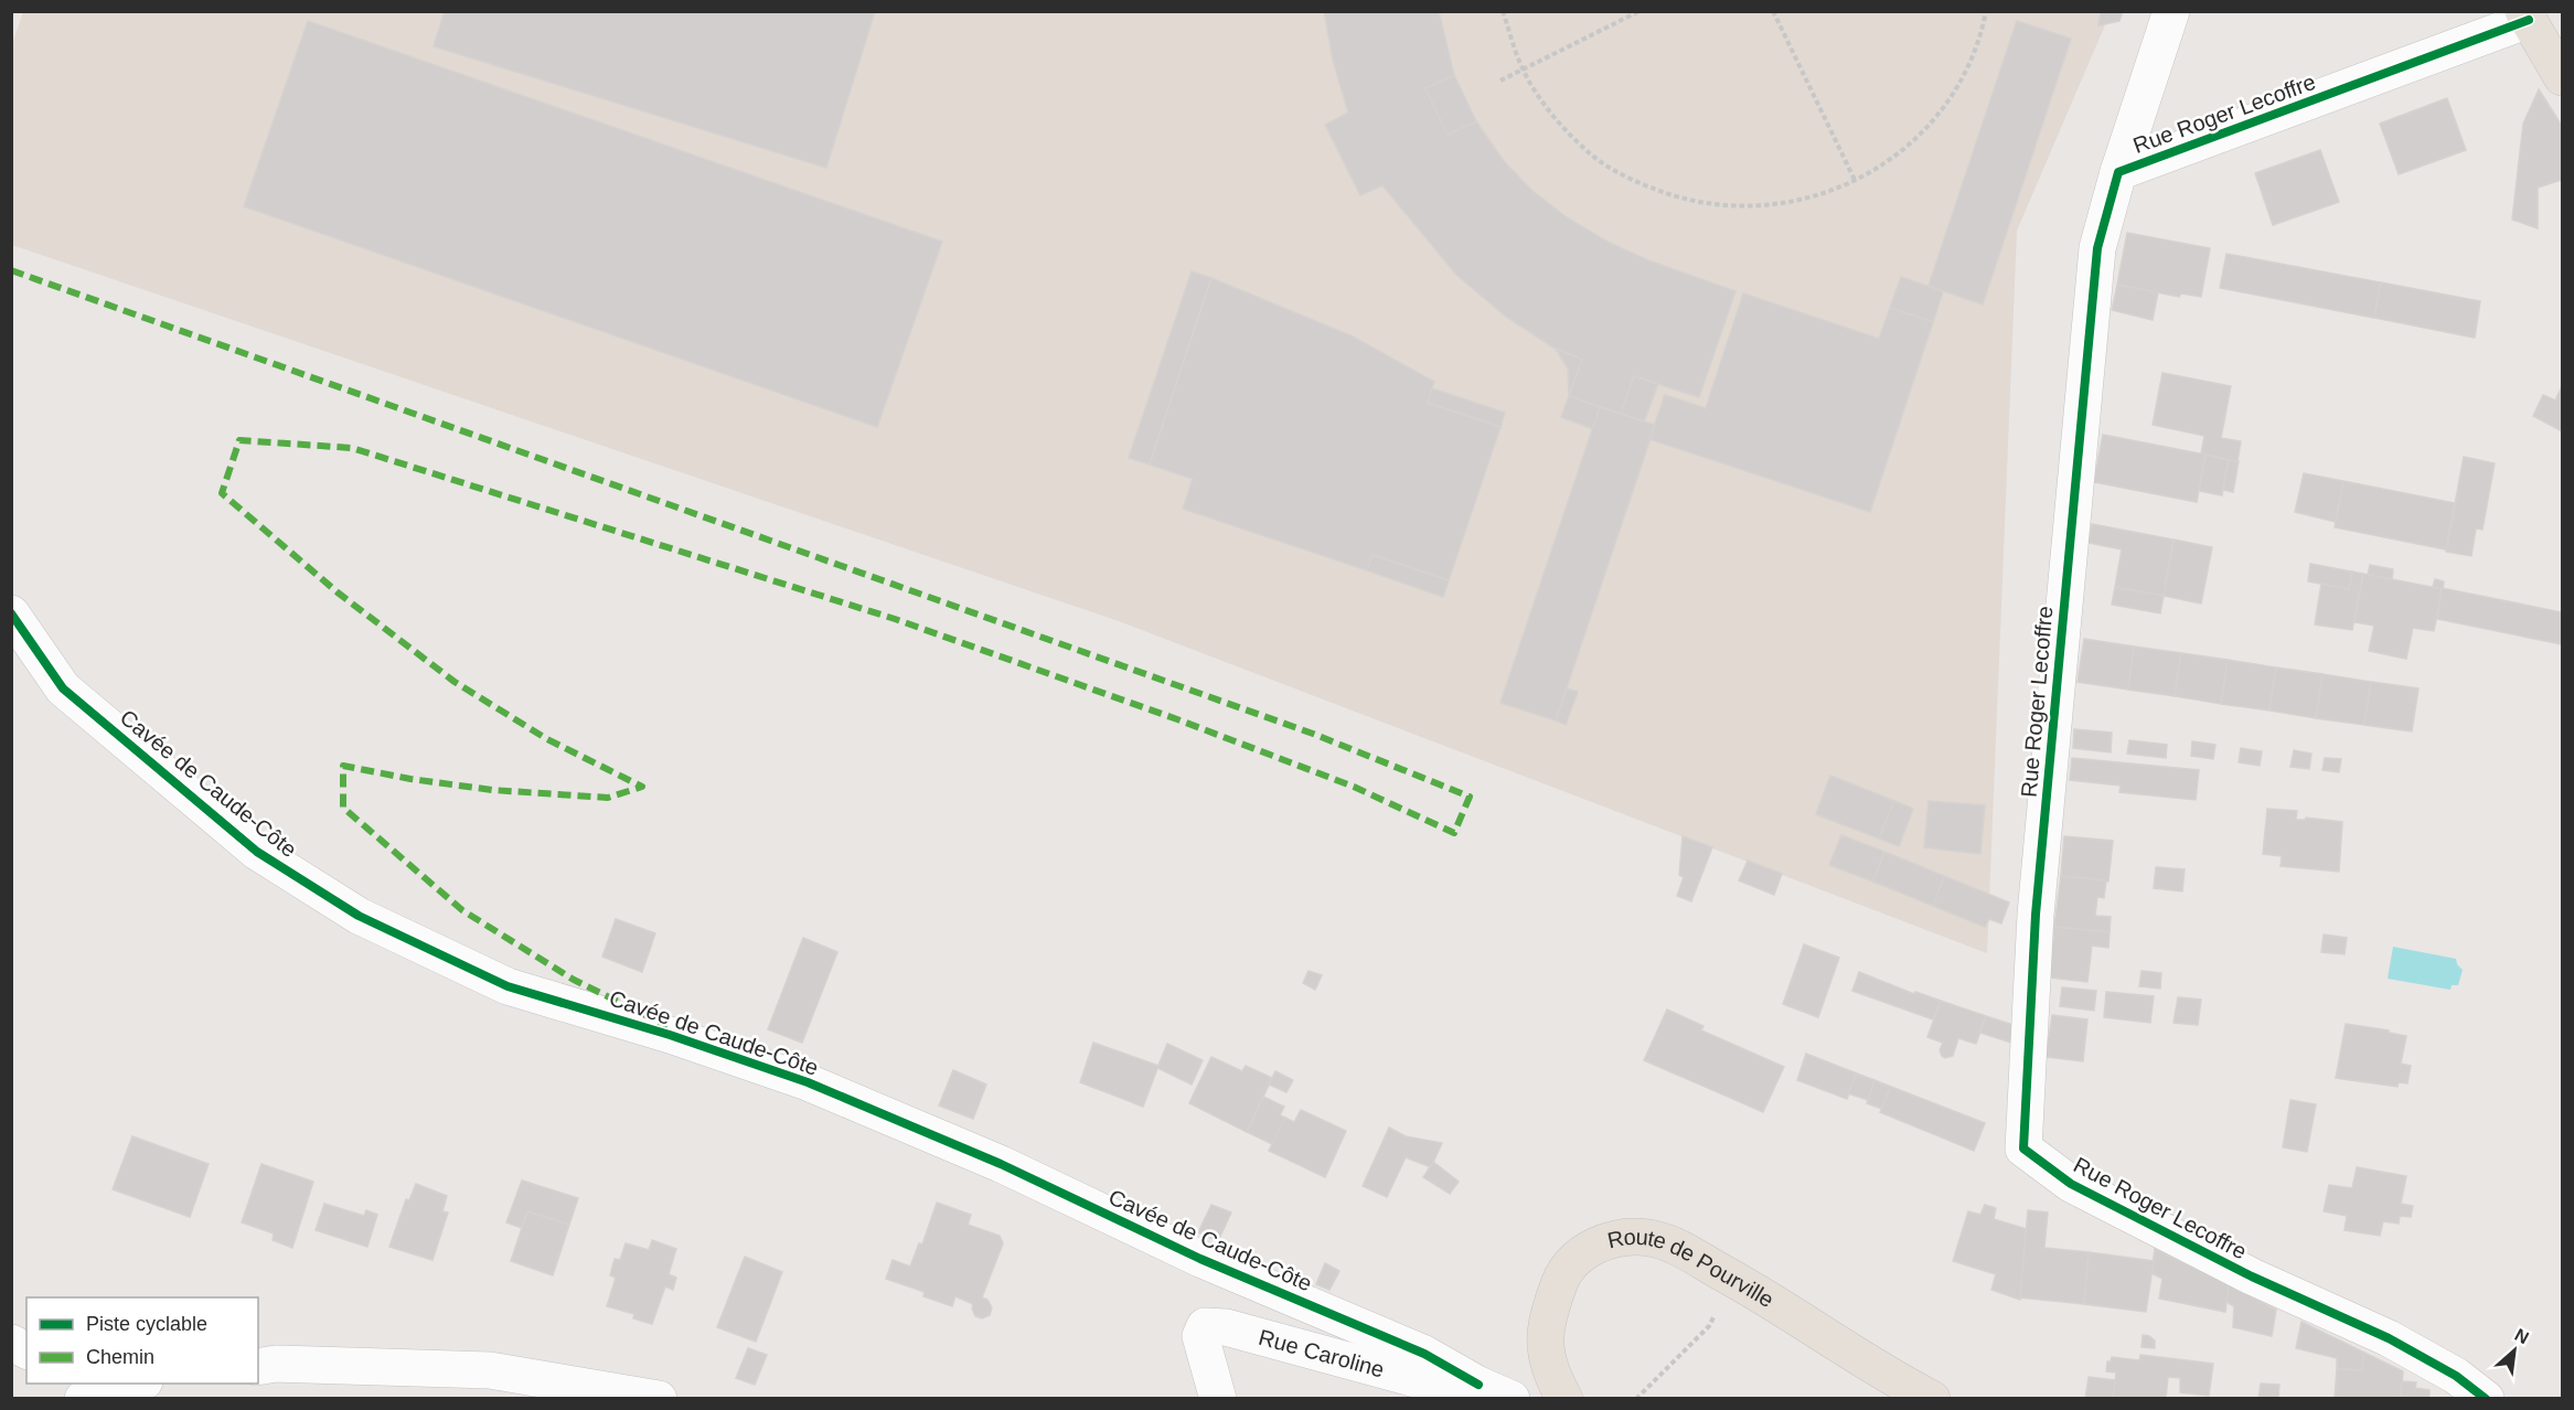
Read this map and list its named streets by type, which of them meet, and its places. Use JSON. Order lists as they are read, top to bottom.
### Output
{
  "streets": {
    "main road": ["Route de Pourville"],
    "street": ["Rue Roger Lecoffre", "Cavée de Caude-Côte", "Rue Caroline"]
  },
  "crossings": [
    ["Cavée de Caude-Côte", "Rue Caroline"]
  ],
  "legend": ["Piste cyclable", "Chemin"],
  "north": "top right"
}
